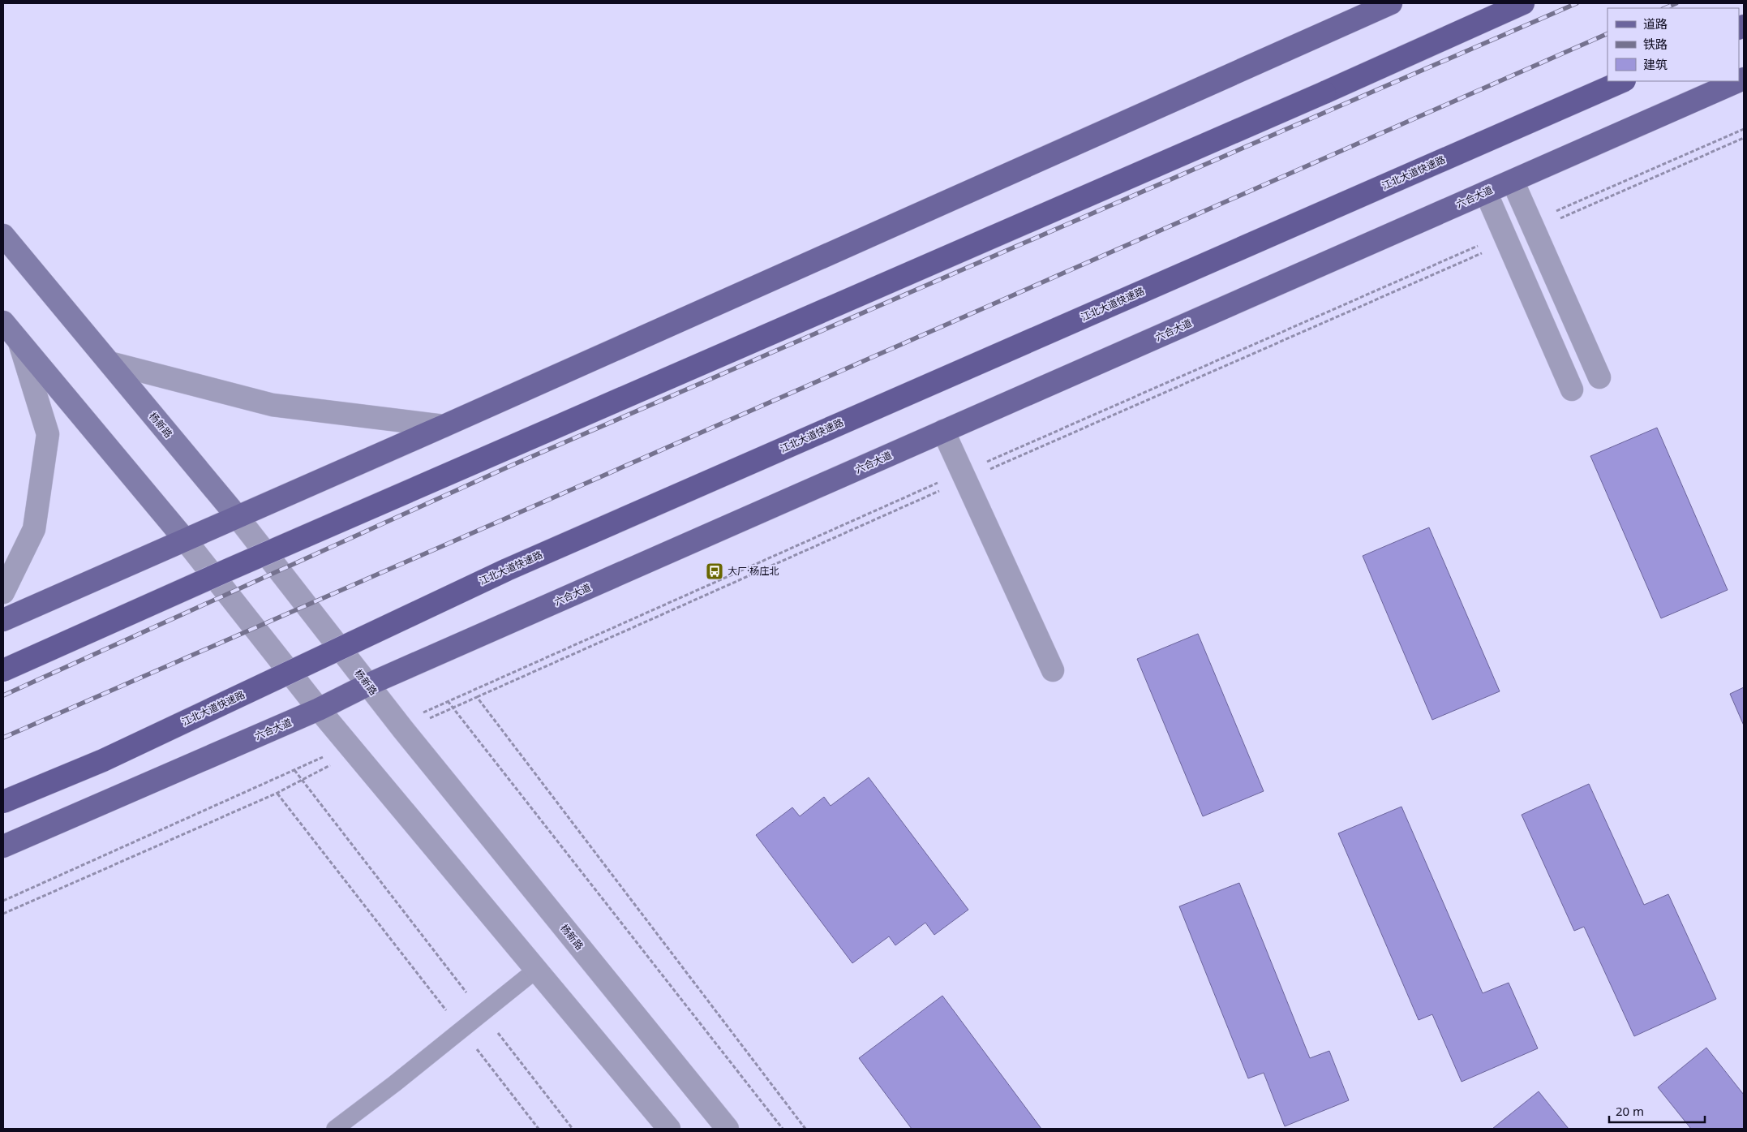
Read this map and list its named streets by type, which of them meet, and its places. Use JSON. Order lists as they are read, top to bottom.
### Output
{
  "streets": {
    "highway": ["江北大道快速路"],
    "main road": ["六合大道", "杨新路"]
  },
  "crossings": [
    ["六合大道", "杨新路"]
  ],
  "places": {
    "bus stop": ["大厂·杨庄北"]
  },
  "legend": ["道路", "铁路", "建筑"],
  "scale_bar": "20 m"
}
